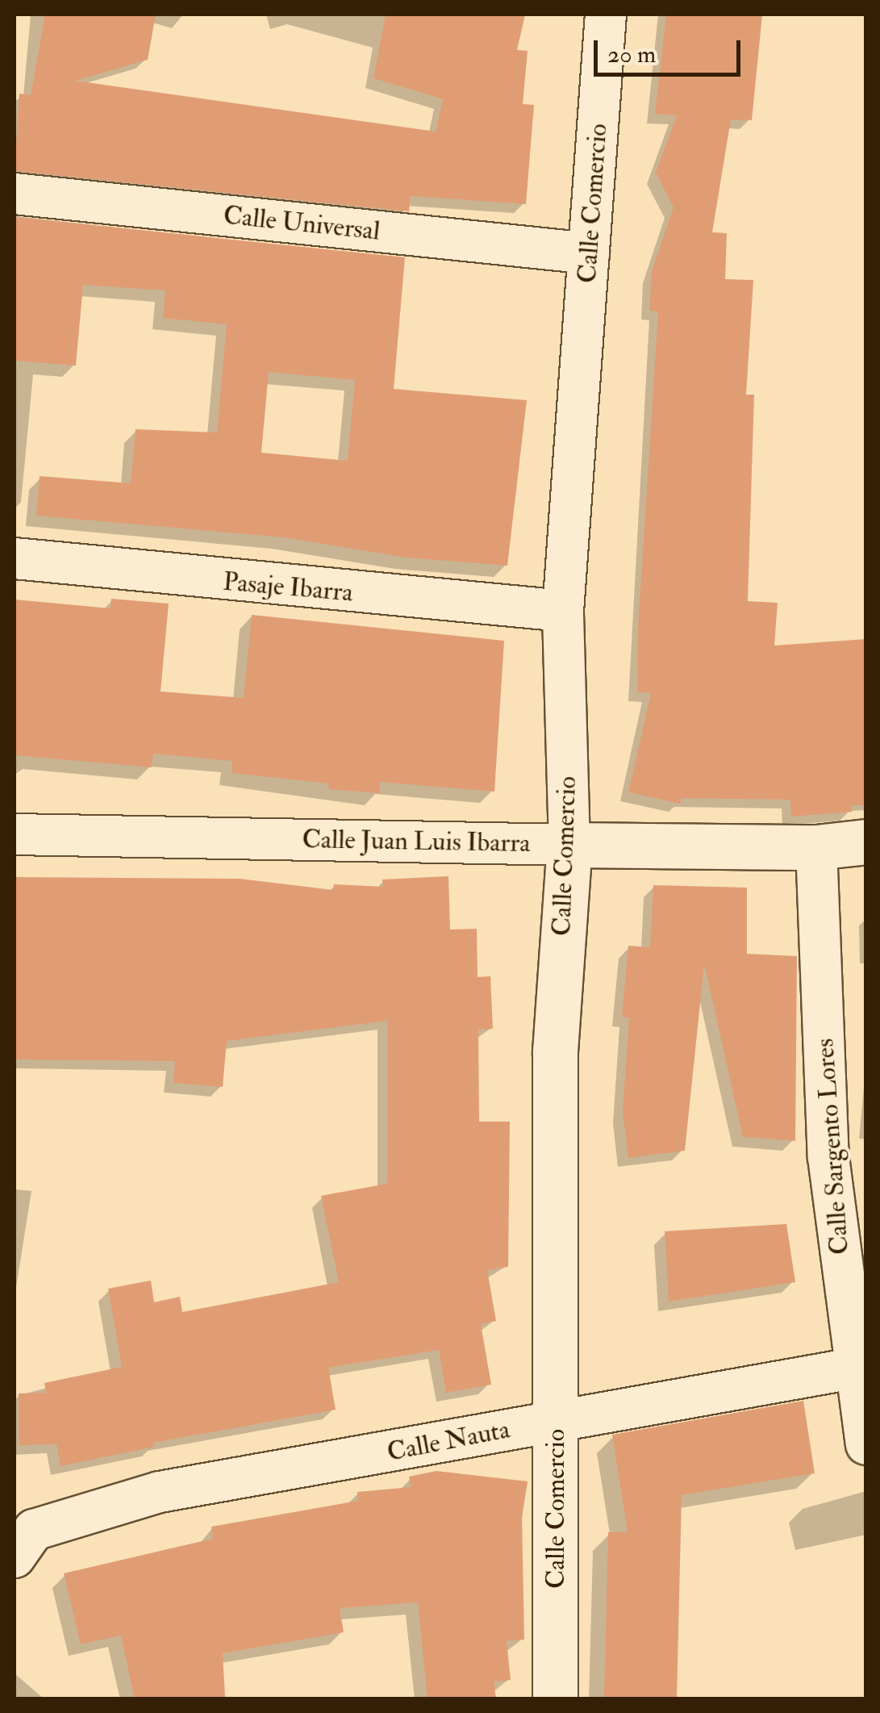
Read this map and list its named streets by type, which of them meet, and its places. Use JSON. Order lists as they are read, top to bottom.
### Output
{
  "streets": {
    "street": [
      "Calle Comercio",
      "Calle Universal",
      "Pasaje Ibarra",
      "Calle Juan Luis Ibarra",
      "Calle Sargento Lores",
      "Calle Nauta"
    ]
  },
  "crossings": [
    ["Calle Comercio", "Calle Universal"],
    ["Calle Comercio", "Pasaje Ibarra"],
    ["Calle Comercio", "Calle Juan Luis Ibarra"],
    ["Calle Comercio", "Calle Nauta"],
    ["Calle Juan Luis Ibarra", "Calle Sargento Lores"],
    ["Calle Sargento Lores", "Calle Nauta"]
  ],
  "scale_bar": "20 m"
}
